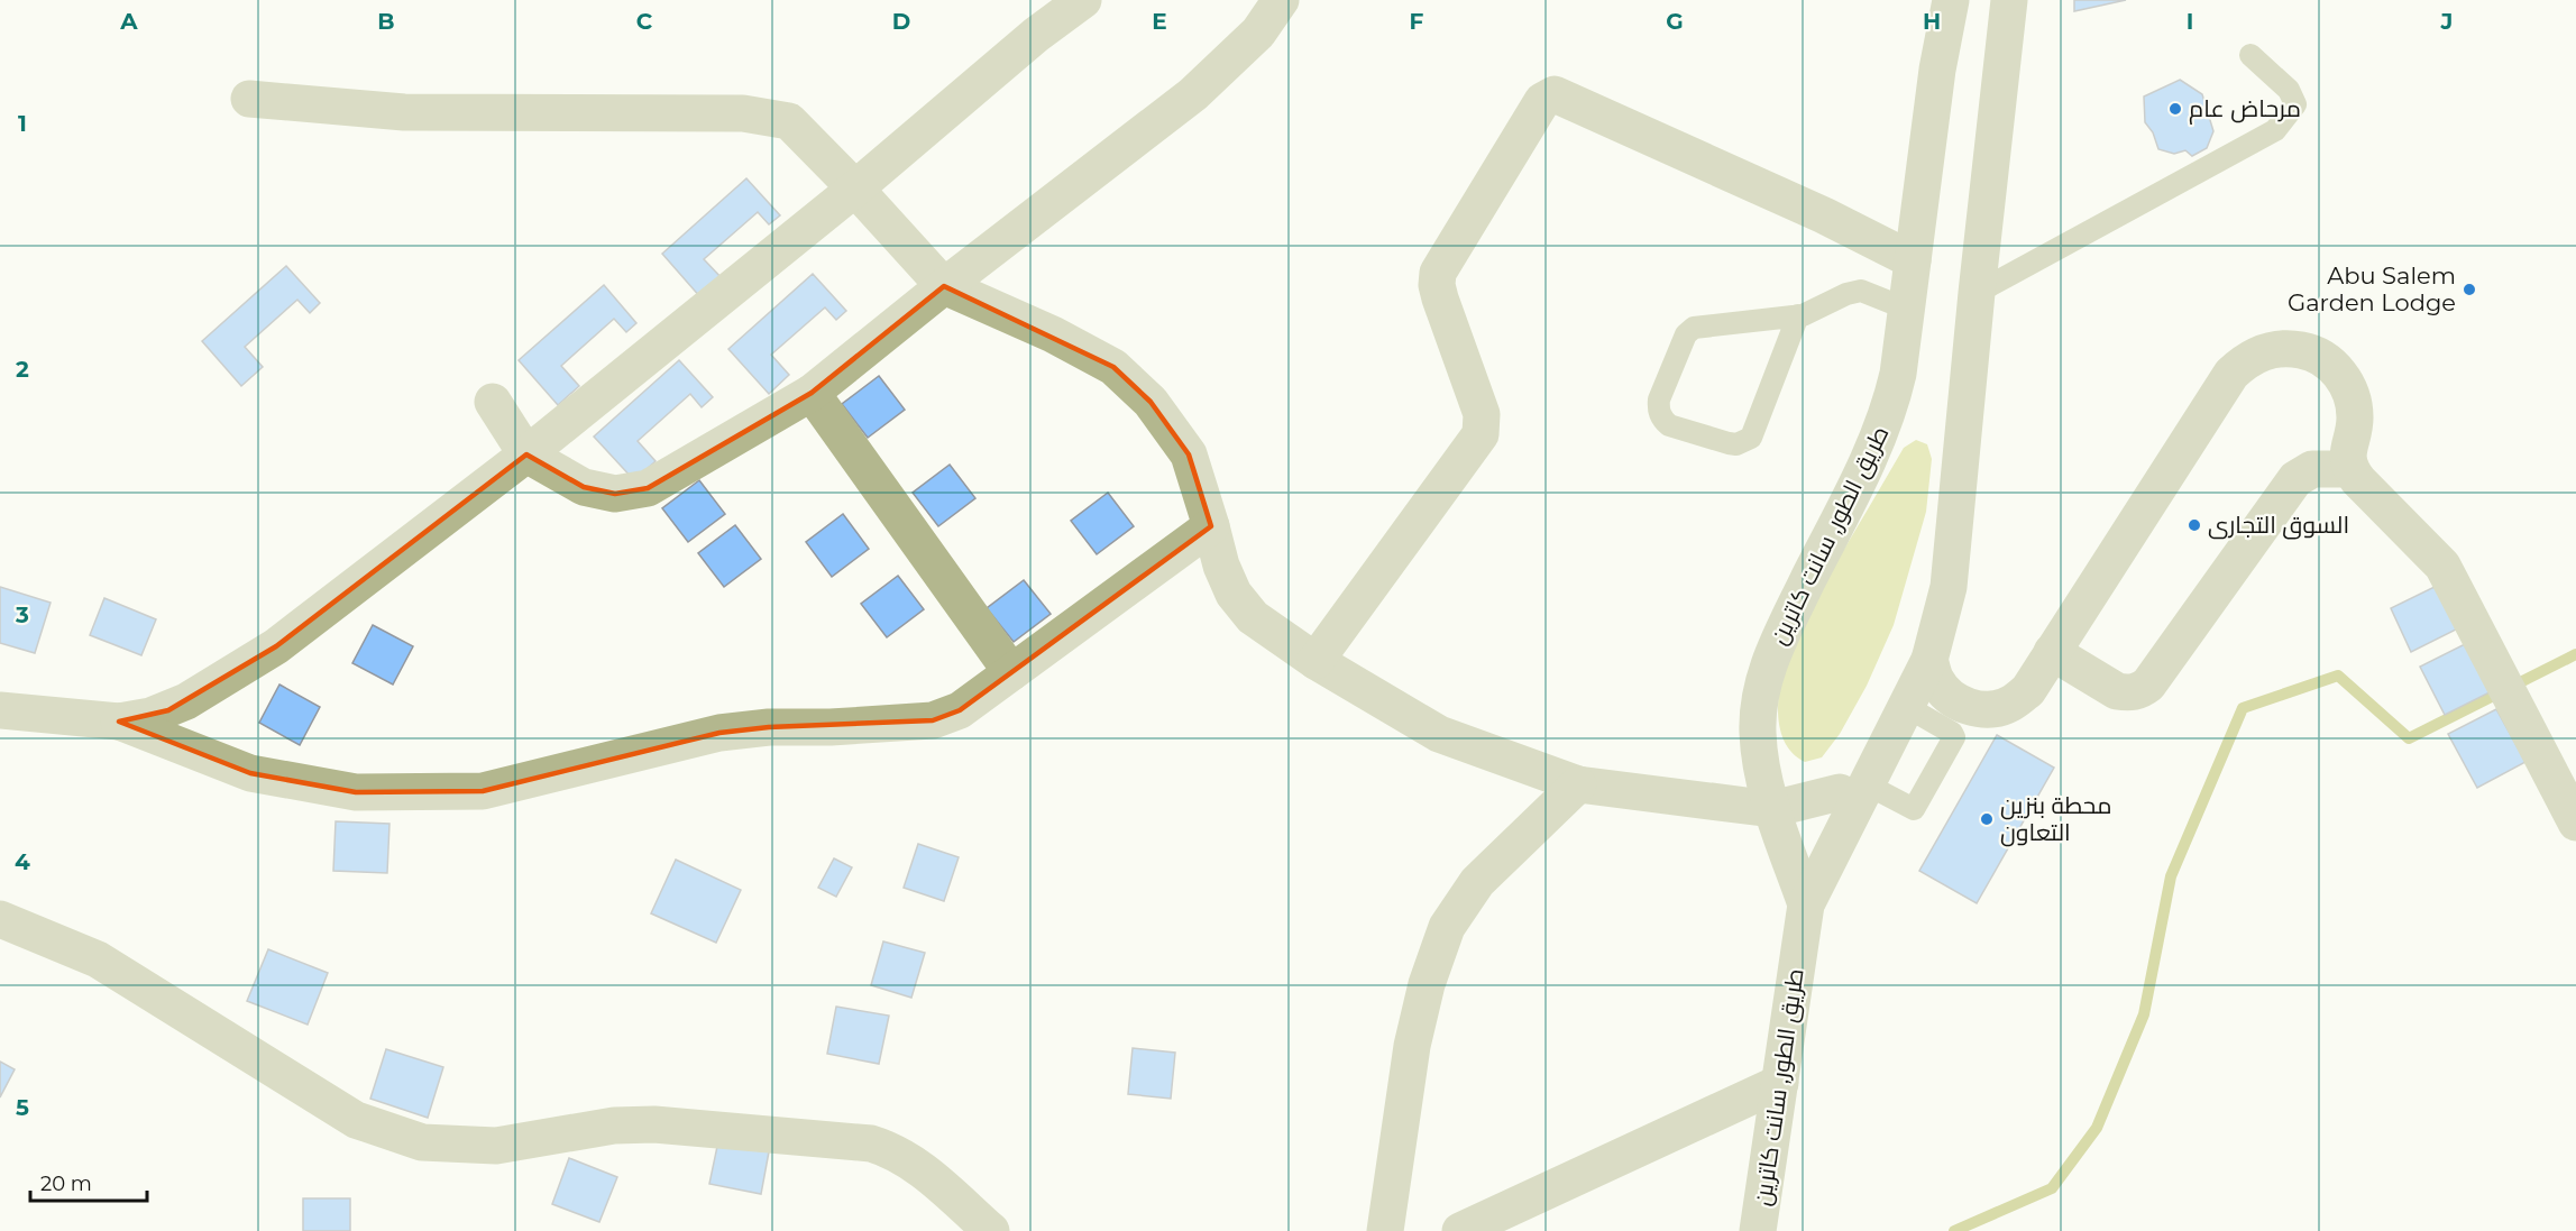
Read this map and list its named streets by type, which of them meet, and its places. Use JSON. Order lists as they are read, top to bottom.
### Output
{
  "streets": {
    "street": ["طريق الطور, سانت كاترين"]
  },
  "places": [
    "مرحاض عام",
    "Abu Salem Garden Lodge",
    "السوق التجارى",
    "محطة بنزين التعاون"
  ],
  "scale_bar": "20 m",
  "grid": {
    "columns": [
      "A",
      "B",
      "C",
      "D",
      "E",
      "F",
      "G",
      "H",
      "I",
      "J"
    ],
    "rows": [
      "1",
      "2",
      "3",
      "4",
      "5"
    ]
  }
}
